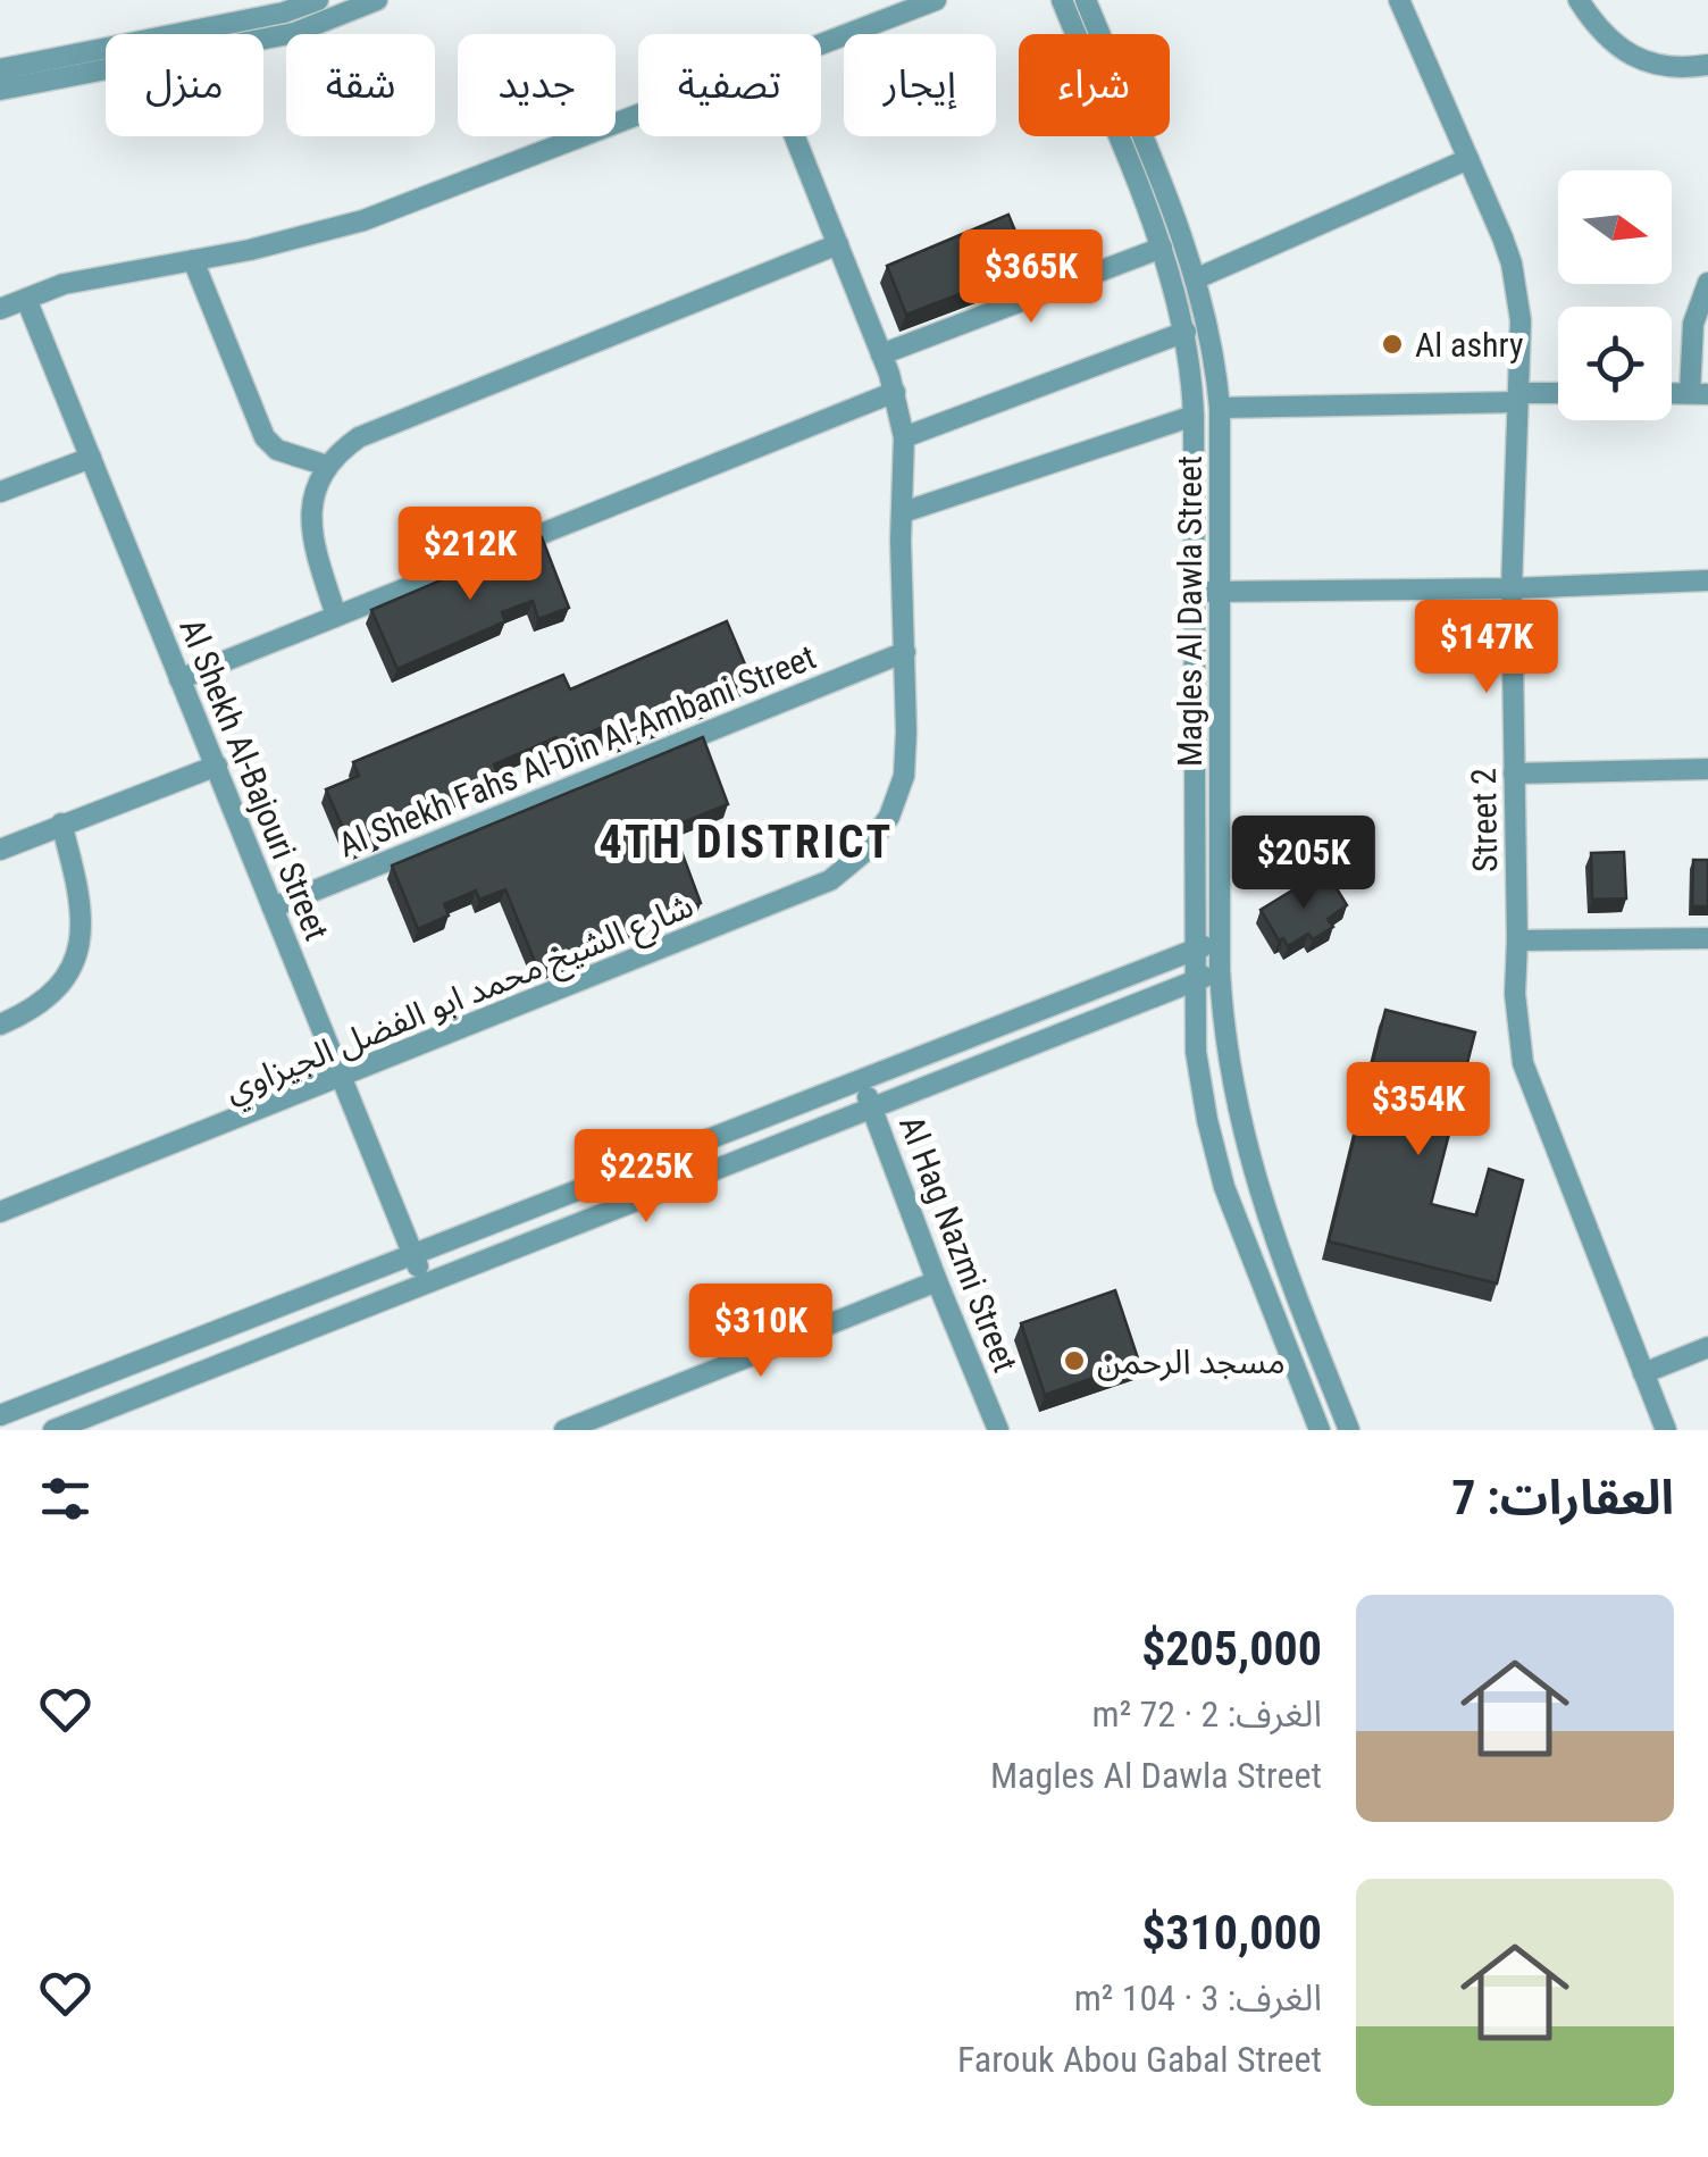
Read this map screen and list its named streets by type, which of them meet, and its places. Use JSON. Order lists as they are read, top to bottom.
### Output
{
  "streets": {
    "street": [
      "Magles Al Dawla Street",
      "Al Shekh Fahs Al-Din Al-Ambani Street",
      "Al Shekh Al-Bajouri Street",
      "Street 2",
      "شارع الشيخ محمد ابو الفضل الجيزاوي",
      "Al Hag Nazmi Street"
    ]
  },
  "crossings": [
    ["Al Shekh Fahs Al-Din Al-Ambani Street", "Al Shekh Al-Bajouri Street"],
    ["Al Shekh Fahs Al-Din Al-Ambani Street", "شارع الشيخ محمد ابو الفضل الجيزاوي"],
    ["Al Shekh Al-Bajouri Street", "شارع الشيخ محمد ابو الفضل الجيزاوي"]
  ],
  "districts": ["4TH DISTRICT"],
  "places": ["Al ashry", "مسجد الرحمن"],
  "north": "right",
  "page": {
    "chip": [
      "شراء",
      "إيجار",
      "تصفية",
      "جديد",
      "شقة",
      "منزل"
    ],
    "price": [
      "$365K",
      "$212K",
      "$147K",
      "$205K",
      "$354K",
      "$225K",
      "$310K"
    ],
    "heading": "العقارات: 7",
    "list": [
      {
        "name": "$205,000",
        "note": "الغرف: 2 · 72 m² · Magles Al Dawla Street"
      },
      {
        "name": "$310,000",
        "note": "الغرف: 3 · 104 m² · Farouk Abou Gabal Street"
      }
    ]
  }
}
